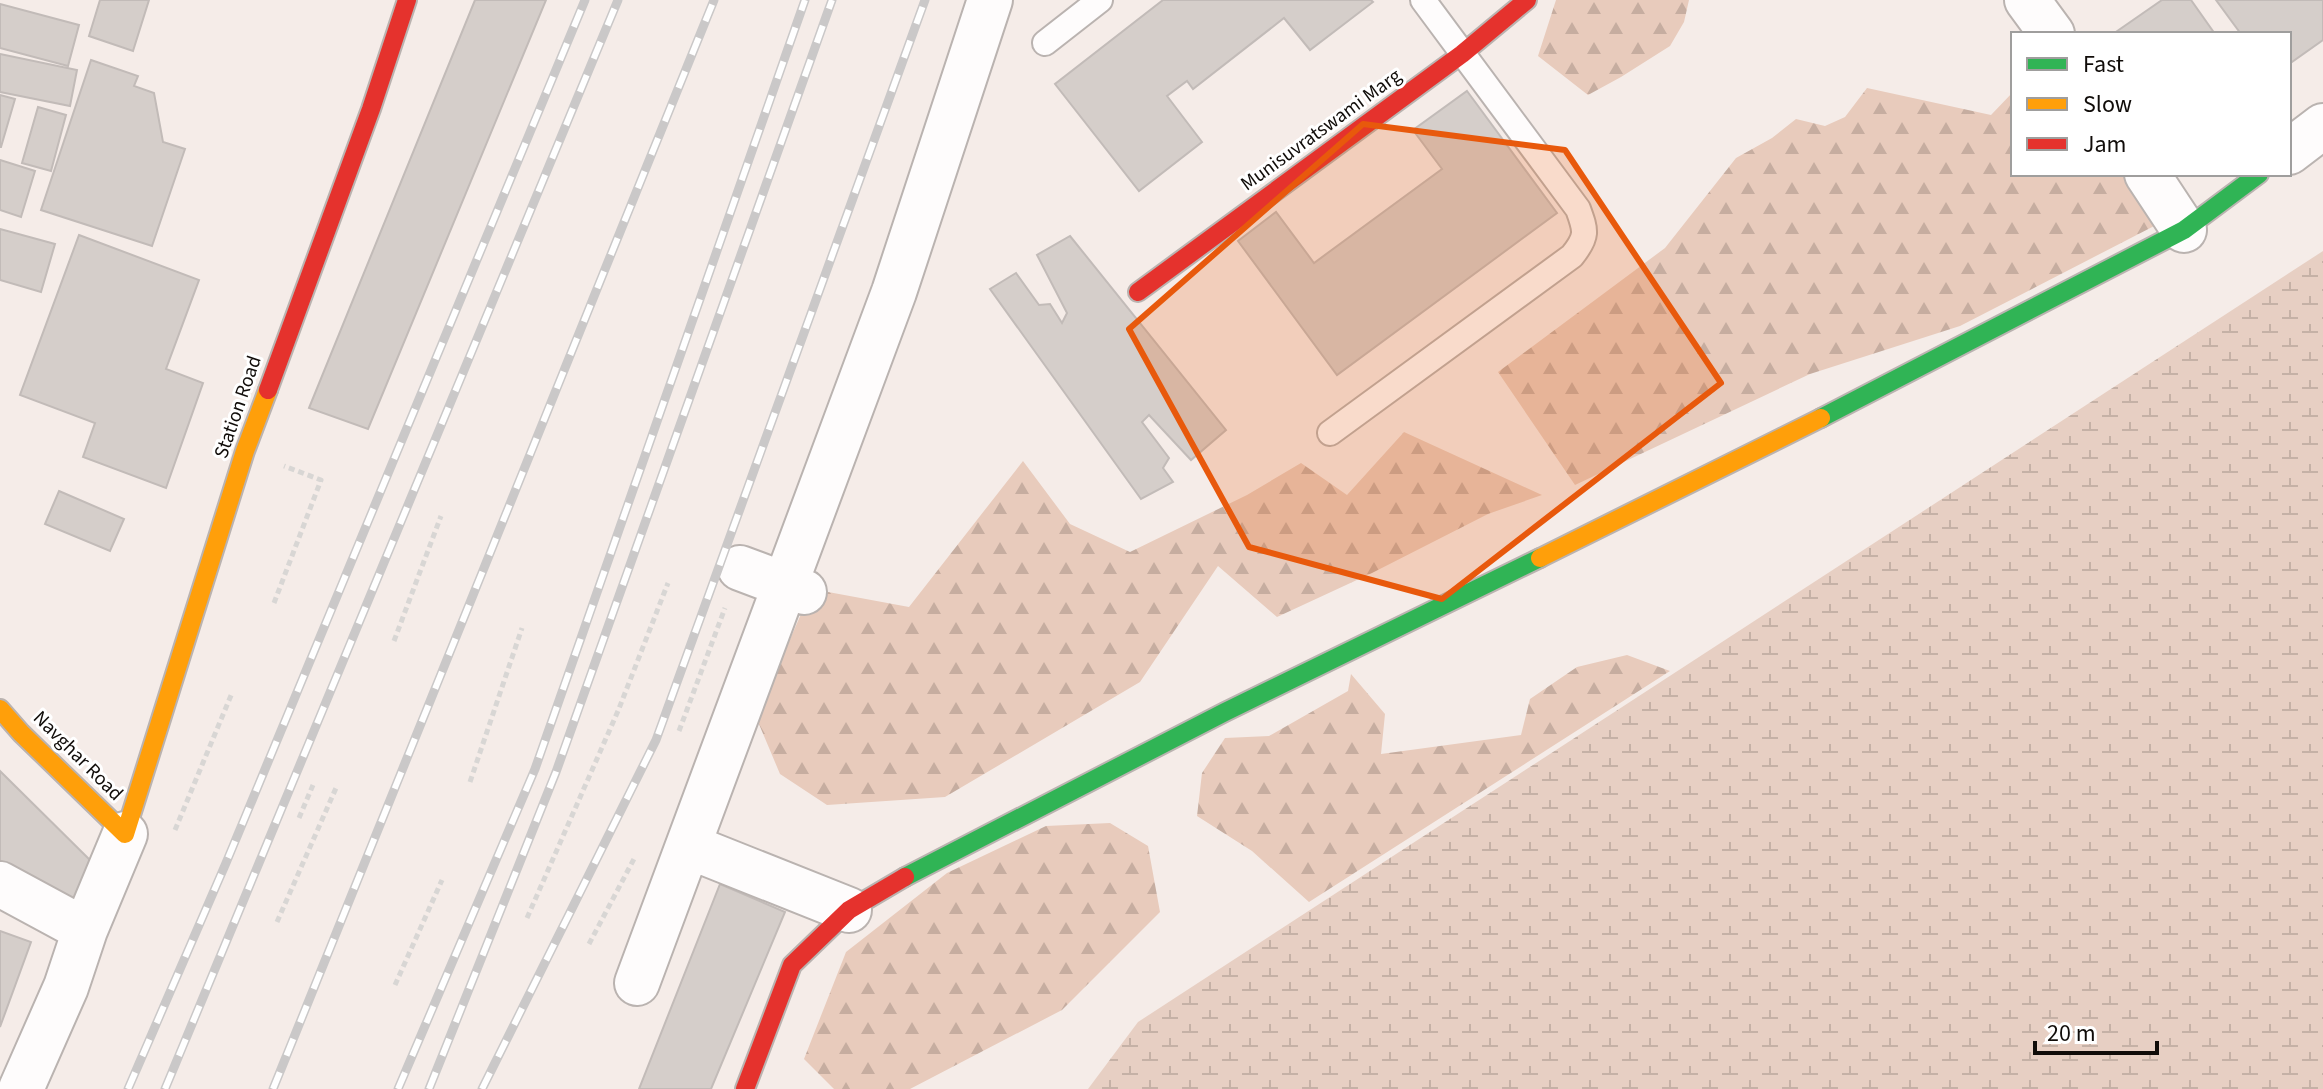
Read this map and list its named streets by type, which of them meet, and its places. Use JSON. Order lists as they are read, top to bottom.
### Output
{
  "streets": {
    "street": ["Munisuvratswami Marg", "Station Road", "Navghar Road"]
  },
  "crossings": [
    ["Station Road", "Navghar Road"]
  ],
  "legend": ["Fast", "Slow", "Jam"],
  "scale_bar": "20 m"
}
